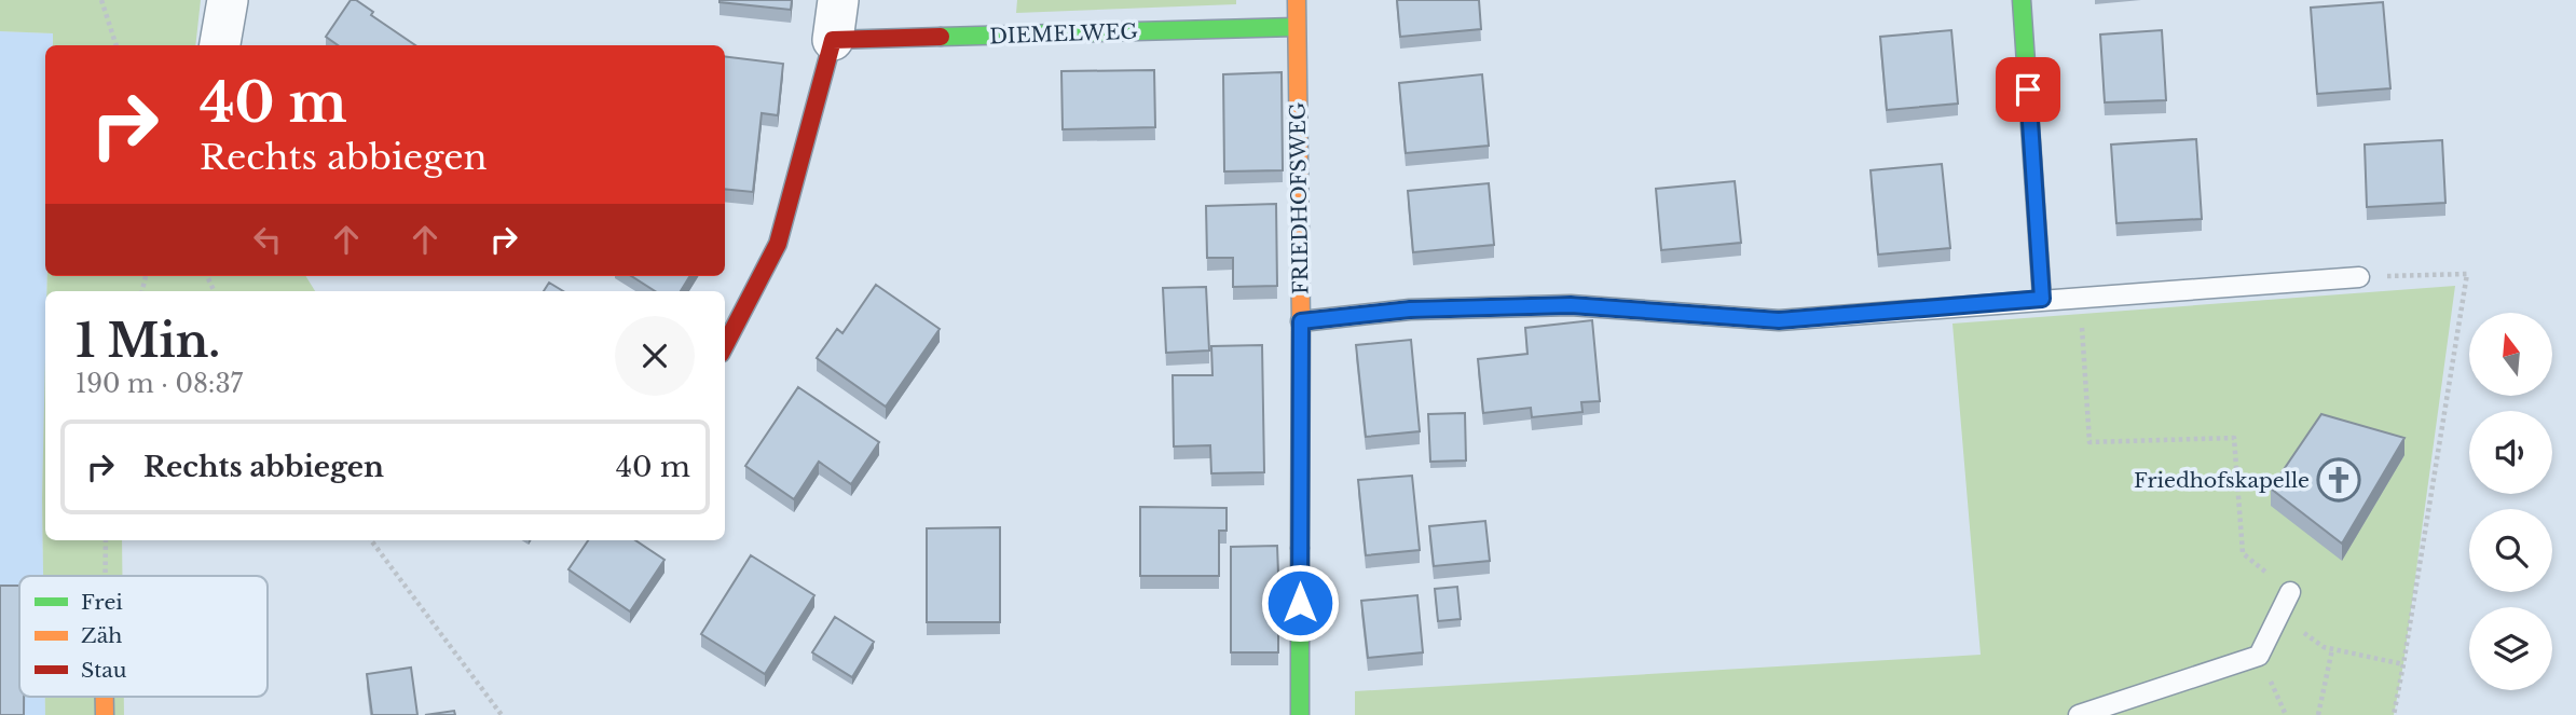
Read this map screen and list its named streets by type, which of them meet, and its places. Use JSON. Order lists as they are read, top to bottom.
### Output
{
  "streets": {
    "street": ["DIEMELWEG", "FRIEDHOFSWEG"]
  },
  "crossings": [
    ["DIEMELWEG", "FRIEDHOFSWEG"]
  ],
  "places": {
    "church": ["Friedhofskapelle"]
  },
  "legend": ["Frei", "Zäh", "Stau"],
  "north": "top",
  "page": {
    "turn": ["40 m", "Rechts abbiegen"],
    "heading": ["1 Min.", "190 m · 08:37"],
    "list": [
      {
        "name": "Rechts abbiegen",
        "value": "40 m"
      }
    ]
  }
}
